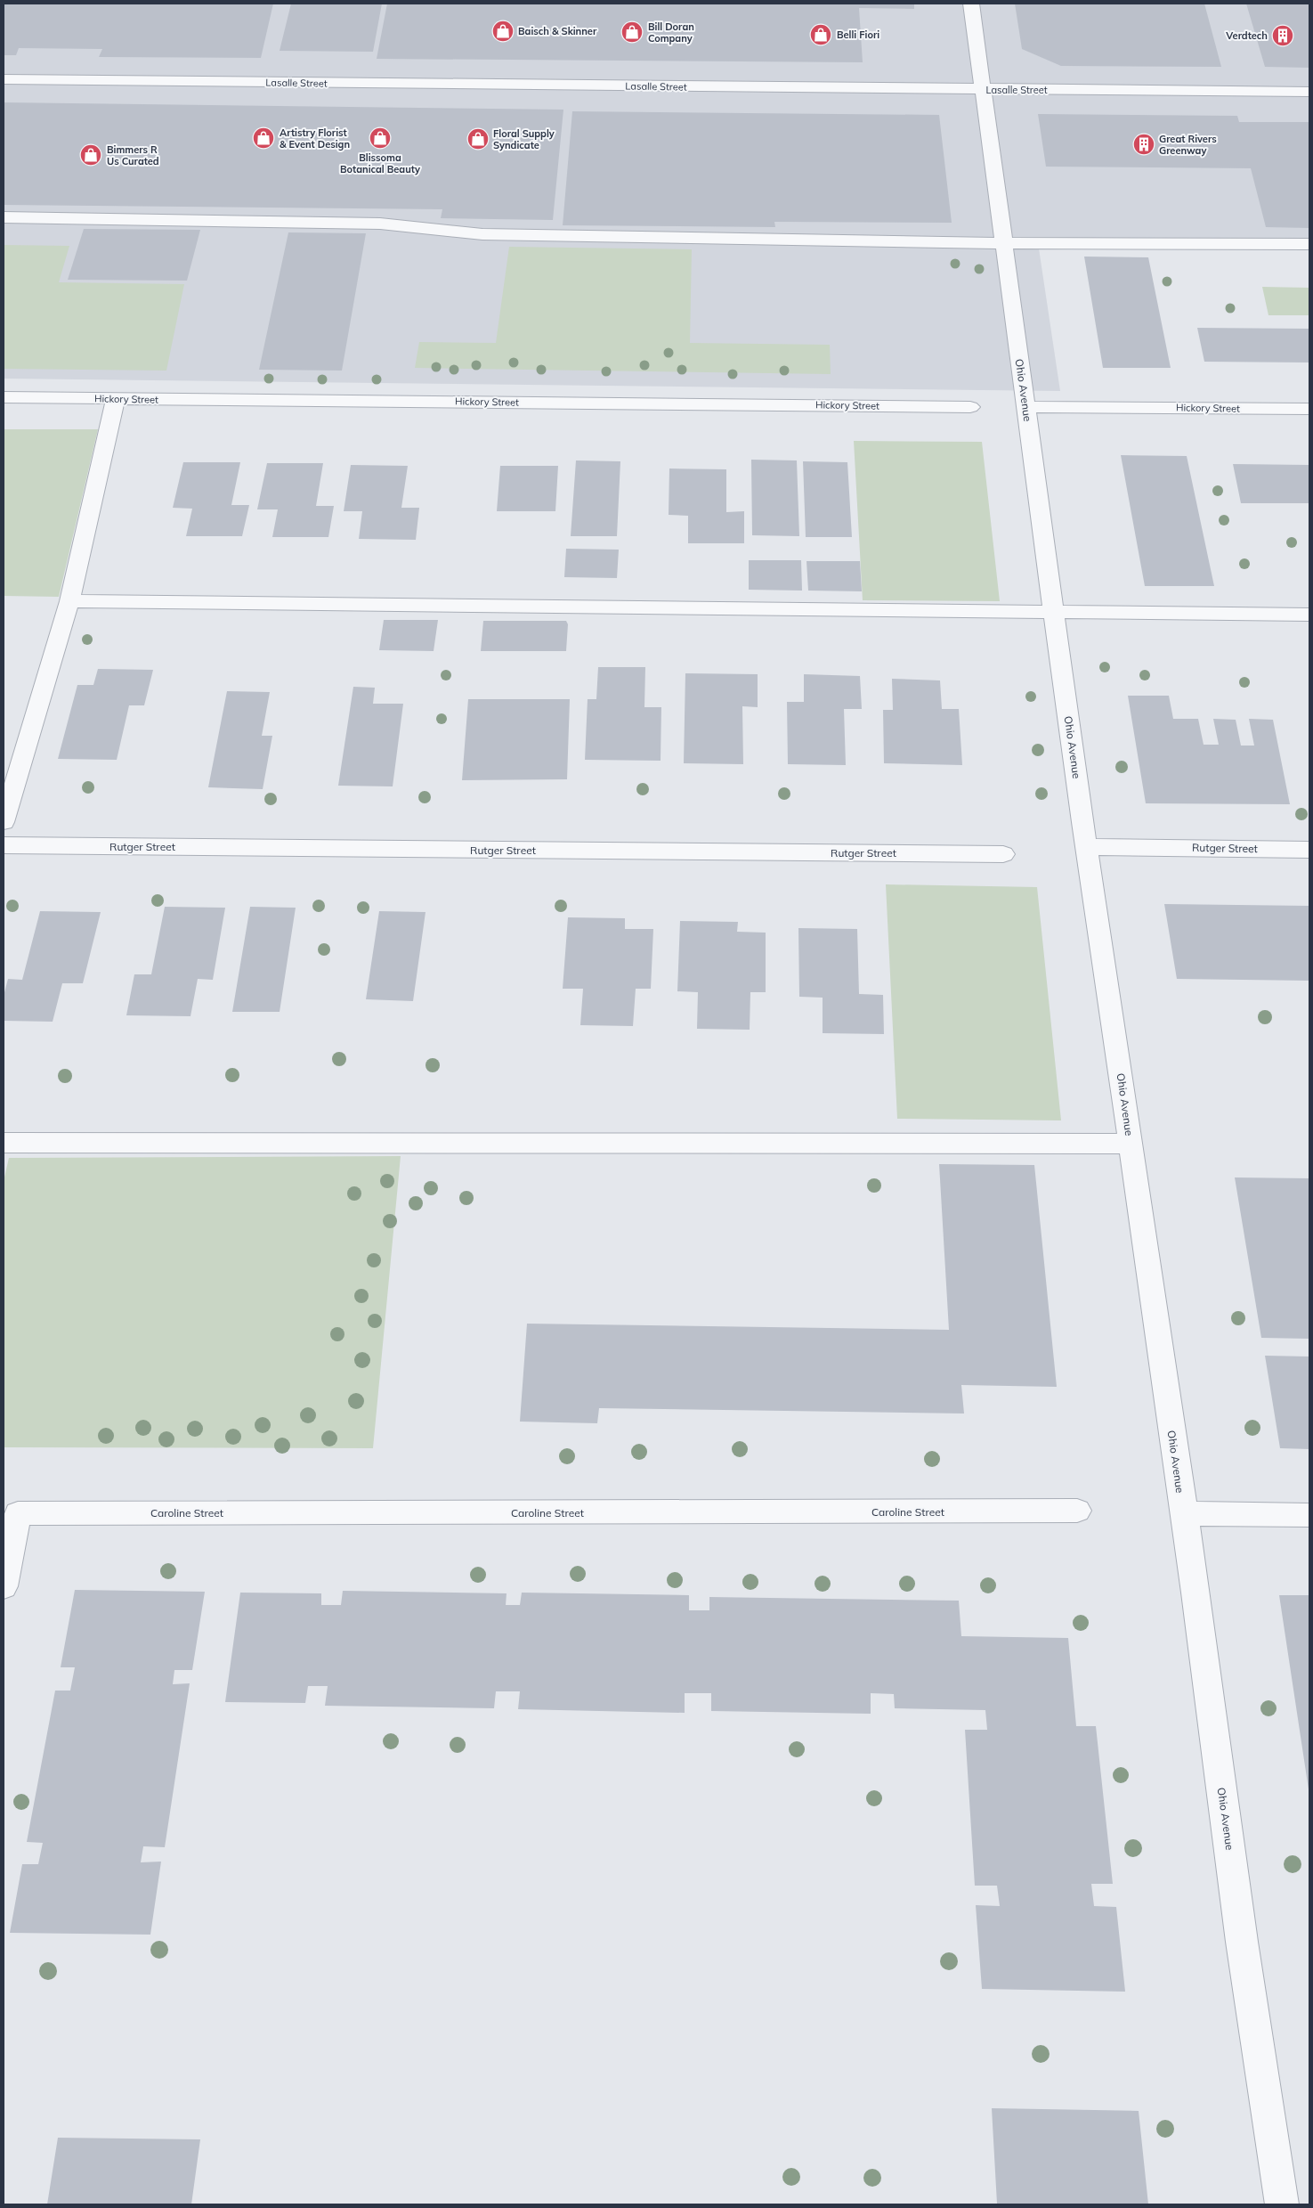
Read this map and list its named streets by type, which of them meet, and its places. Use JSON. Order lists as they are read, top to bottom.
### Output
{
  "streets": {
    "street": [
      "Lasalle Street",
      "Ohio Avenue",
      "Hickory Street",
      "Rutger Street",
      "Caroline Street"
    ]
  },
  "crossings": [
    ["Lasalle Street", "Ohio Avenue"],
    ["Ohio Avenue", "Hickory Street"],
    ["Ohio Avenue", "Rutger Street"]
  ],
  "places": {
    "shop": [
      "Baisch & Skinner",
      "Bill Doran Company",
      "Belli Fiori",
      "Artistry Florist & Event Design",
      "Blissoma Botanical Beauty",
      "Floral Supply Syndicate",
      "Bimmers R Us Curated"
    ],
    "building": ["Verdtech", "Great Rivers Greenway"]
  }
}
